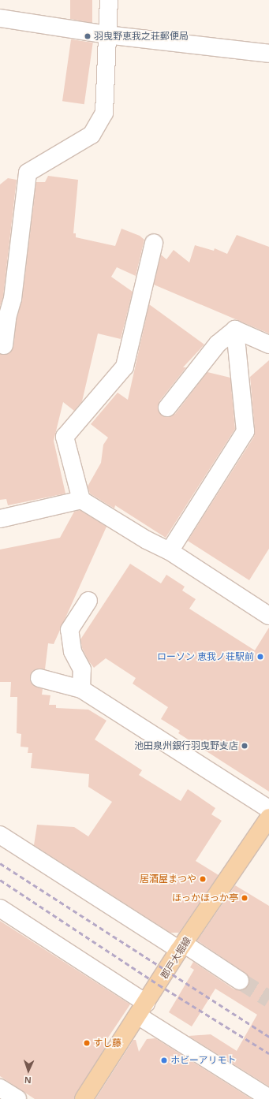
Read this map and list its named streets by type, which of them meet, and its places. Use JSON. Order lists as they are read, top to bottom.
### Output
{
  "streets": {
    "main road": ["郡戸大堀線"]
  },
  "places": [
    "羽曳野恵我之荘郵便局",
    "ローソン 恵我ノ荘駅前",
    "池田泉州銀行羽曳野支店",
    "居酒屋まつや",
    "ほっかほっか亭",
    "すし藤",
    "ホビーアリモト"
  ],
  "north": "bottom"
}
